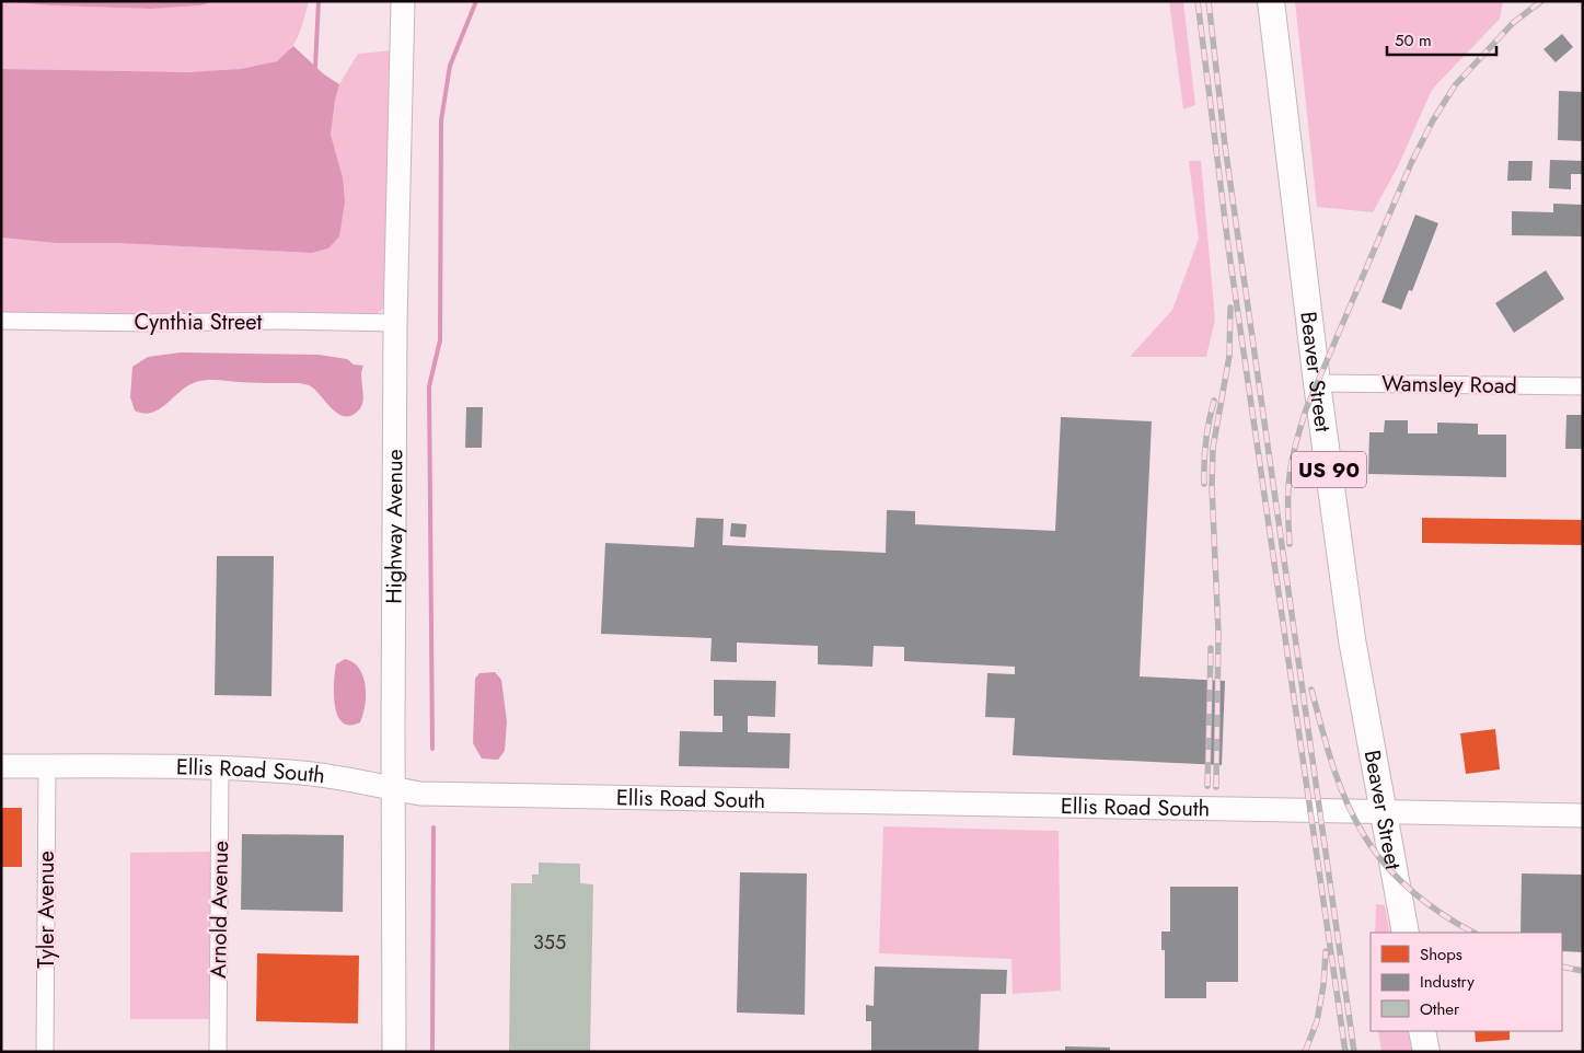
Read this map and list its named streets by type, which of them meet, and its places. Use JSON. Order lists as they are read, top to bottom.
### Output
{
  "streets": {
    "main road": ["Beaver Street", "US 90"],
    "street": [
      "Cynthia Street",
      "Wamsley Road",
      "Highway Avenue",
      "Ellis Road South",
      "Tyler Avenue",
      "Arnold Avenue"
    ]
  },
  "crossings": [
    ["Cynthia Street", "Highway Avenue"],
    ["Beaver Street", "Wamsley Road"],
    ["Beaver Street", "Ellis Road South"],
    ["Highway Avenue", "Ellis Road South"],
    ["Ellis Road South", "Tyler Avenue"],
    ["Ellis Road South", "Arnold Avenue"]
  ],
  "house_numbers": ["355"],
  "legend": ["Shops", "Industry", "Other"],
  "scale_bar": "50 m"
}
